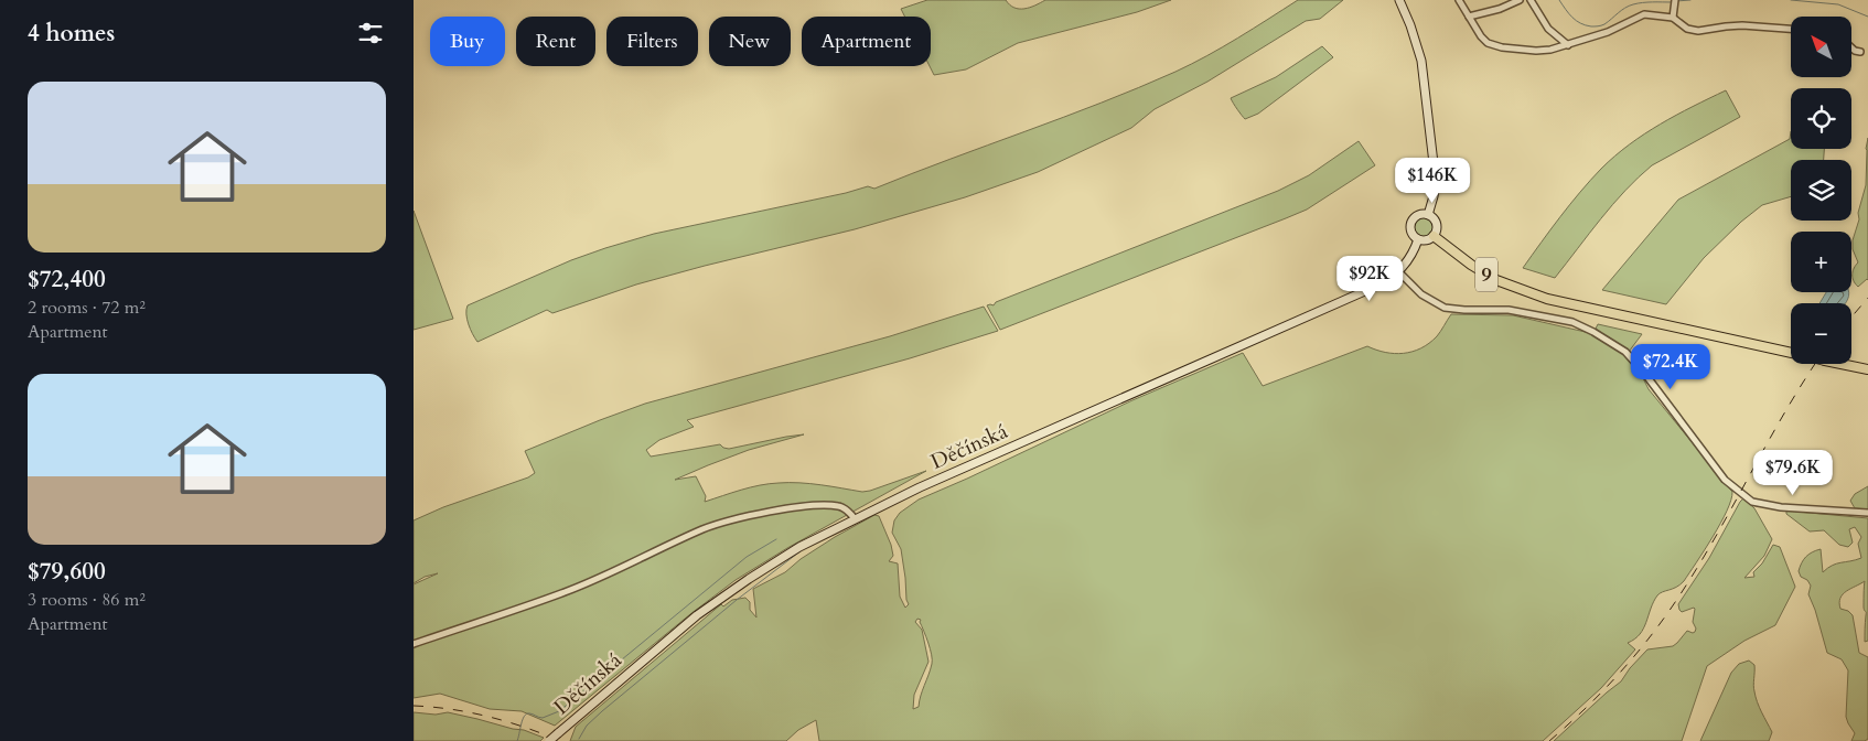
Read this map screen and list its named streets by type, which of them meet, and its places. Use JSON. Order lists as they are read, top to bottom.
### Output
{
  "streets": {
    "main road": ["9", "Děčínská"]
  },
  "crossings": [
    ["9", "Děčínská"]
  ],
  "north": "top left",
  "page": {
    "heading": "4 homes",
    "map_buttons": ["+", "−"],
    "chip": [
      "Buy",
      "Rent",
      "Filters",
      "New",
      "Apartment"
    ],
    "list": [
      {
        "name": "$72,400",
        "note": "2 rooms · 72 m² · Apartment"
      },
      {
        "name": "$79,600",
        "note": "3 rooms · 86 m² · Apartment"
      }
    ],
    "price": [
      "$146K",
      "$92K",
      "$72.4K",
      "$79.6K"
    ]
  }
}
